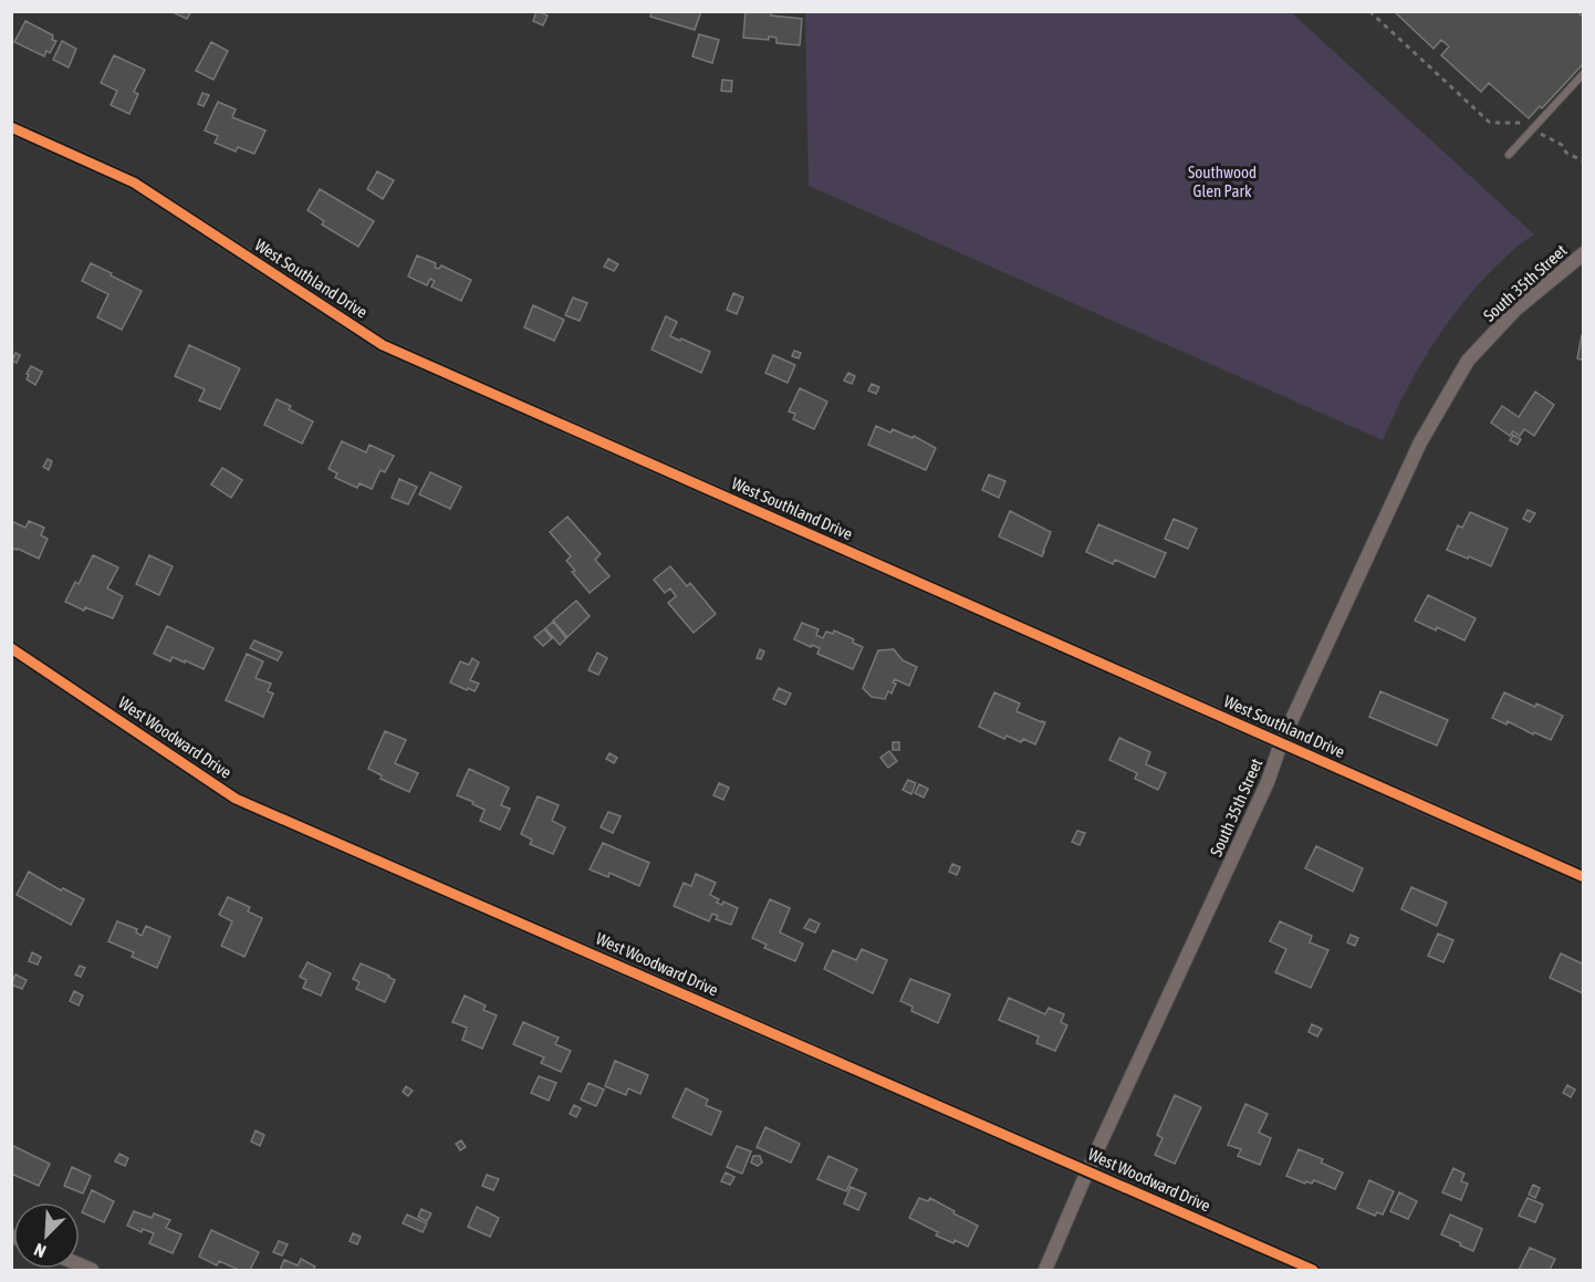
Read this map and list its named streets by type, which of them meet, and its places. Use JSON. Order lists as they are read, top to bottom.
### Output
{
  "streets": {
    "street": ["West Southland Drive", "South 35th Street", "West Woodward Drive"]
  },
  "crossings": [
    ["West Southland Drive", "South 35th Street"],
    ["South 35th Street", "West Woodward Drive"]
  ],
  "parks": ["Southwood Glen Park"],
  "north": "bottom left"
}
